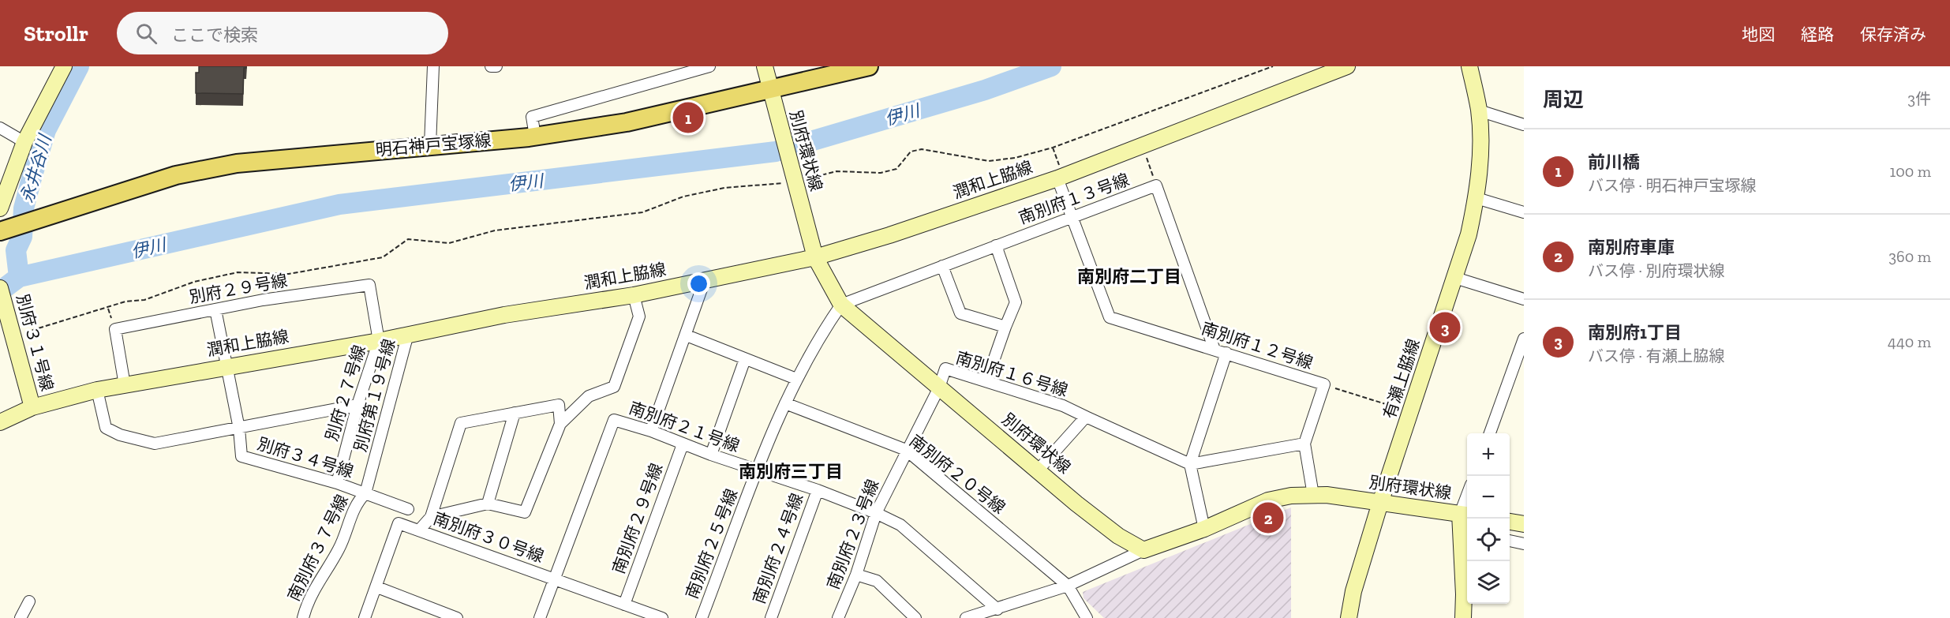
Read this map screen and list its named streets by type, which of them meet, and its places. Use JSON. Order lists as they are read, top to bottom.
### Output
{
  "streets": {
    "main road": ["明石神戸宝塚線"],
    "street": [
      "別府環状線",
      "潤和上脇線",
      "南別府１３号線",
      "別府２９号線",
      "別府３１号線",
      "南別府１２号線",
      "南別府１６号線",
      "有瀬上脇線",
      "別府２７号線",
      "別府第１９号線",
      "南別府２１号線",
      "別府３４号線",
      "南別府２０号線",
      "南別府２９号線",
      "南別府２３号線",
      "南別府３０号線",
      "南別府２５号線",
      "南別府３７号線",
      "南別府２４号線"
    ]
  },
  "crossings": [
    ["明石神戸宝塚線", "別府環状線"],
    ["別府環状線", "潤和上脇線"],
    ["別府環状線", "南別府１３号線"],
    ["別府環状線", "南別府１６号線"],
    ["別府環状線", "有瀬上脇線"],
    ["別府環状線", "南別府２３号線"],
    ["別府環状線", "南別府２５号線"],
    ["潤和上脇線", "別府２９号線"],
    ["潤和上脇線", "別府３１号線"],
    ["潤和上脇線", "南別府１２号線"],
    ["潤和上脇線", "別府２７号線"],
    ["潤和上脇線", "別府第１９号線"],
    ["潤和上脇線", "別府３４号線"],
    ["南別府１３号線", "南別府１２号線"],
    ["南別府１３号線", "南別府２５号線"],
    ["別府２９号線", "別府２７号線"],
    ["別府２９号線", "別府３４号線"],
    ["南別府１６号線", "南別府２３号線"],
    ["別府２７号線", "別府３４号線"],
    ["別府第１９号線", "別府３４号線"],
    ["別府第１９号線", "南別府３７号線"],
    ["南別府２１号線", "南別府２９号線"],
    ["南別府２１号線", "南別府２３号線"],
    ["南別府２１号線", "南別府３０号線"],
    ["南別府２１号線", "南別府２５号線"],
    ["南別府２１号線", "南別府２４号線"],
    ["別府３４号線", "南別府３７号線"],
    ["南別府２０号線", "南別府２３号線"],
    ["南別府２０号線", "南別府２５号線"],
    ["南別府２９号線", "南別府３０号線"]
  ],
  "districts": ["南別府二丁目", "南別府三丁目"],
  "water": ["伊川", "永井谷川"],
  "page": {
    "header": "Strollr",
    "search": "ここで検索",
    "nav": ["地図", "経路", "保存済み"],
    "heading": ["周辺", "3件"],
    "pins": ["1", "3", "2"],
    "list": [
      {
        "mark": "1",
        "name": "前川橋",
        "note": "バス停 · 明石神戸宝塚線",
        "value": "100 m"
      },
      {
        "mark": "2",
        "name": "南別府車庫",
        "note": "バス停 · 別府環状線",
        "value": "360 m"
      },
      {
        "mark": "3",
        "name": "南別府1丁目",
        "note": "バス停 · 有瀬上脇線",
        "value": "440 m"
      }
    ],
    "map_buttons": ["+", "−"]
  }
}
